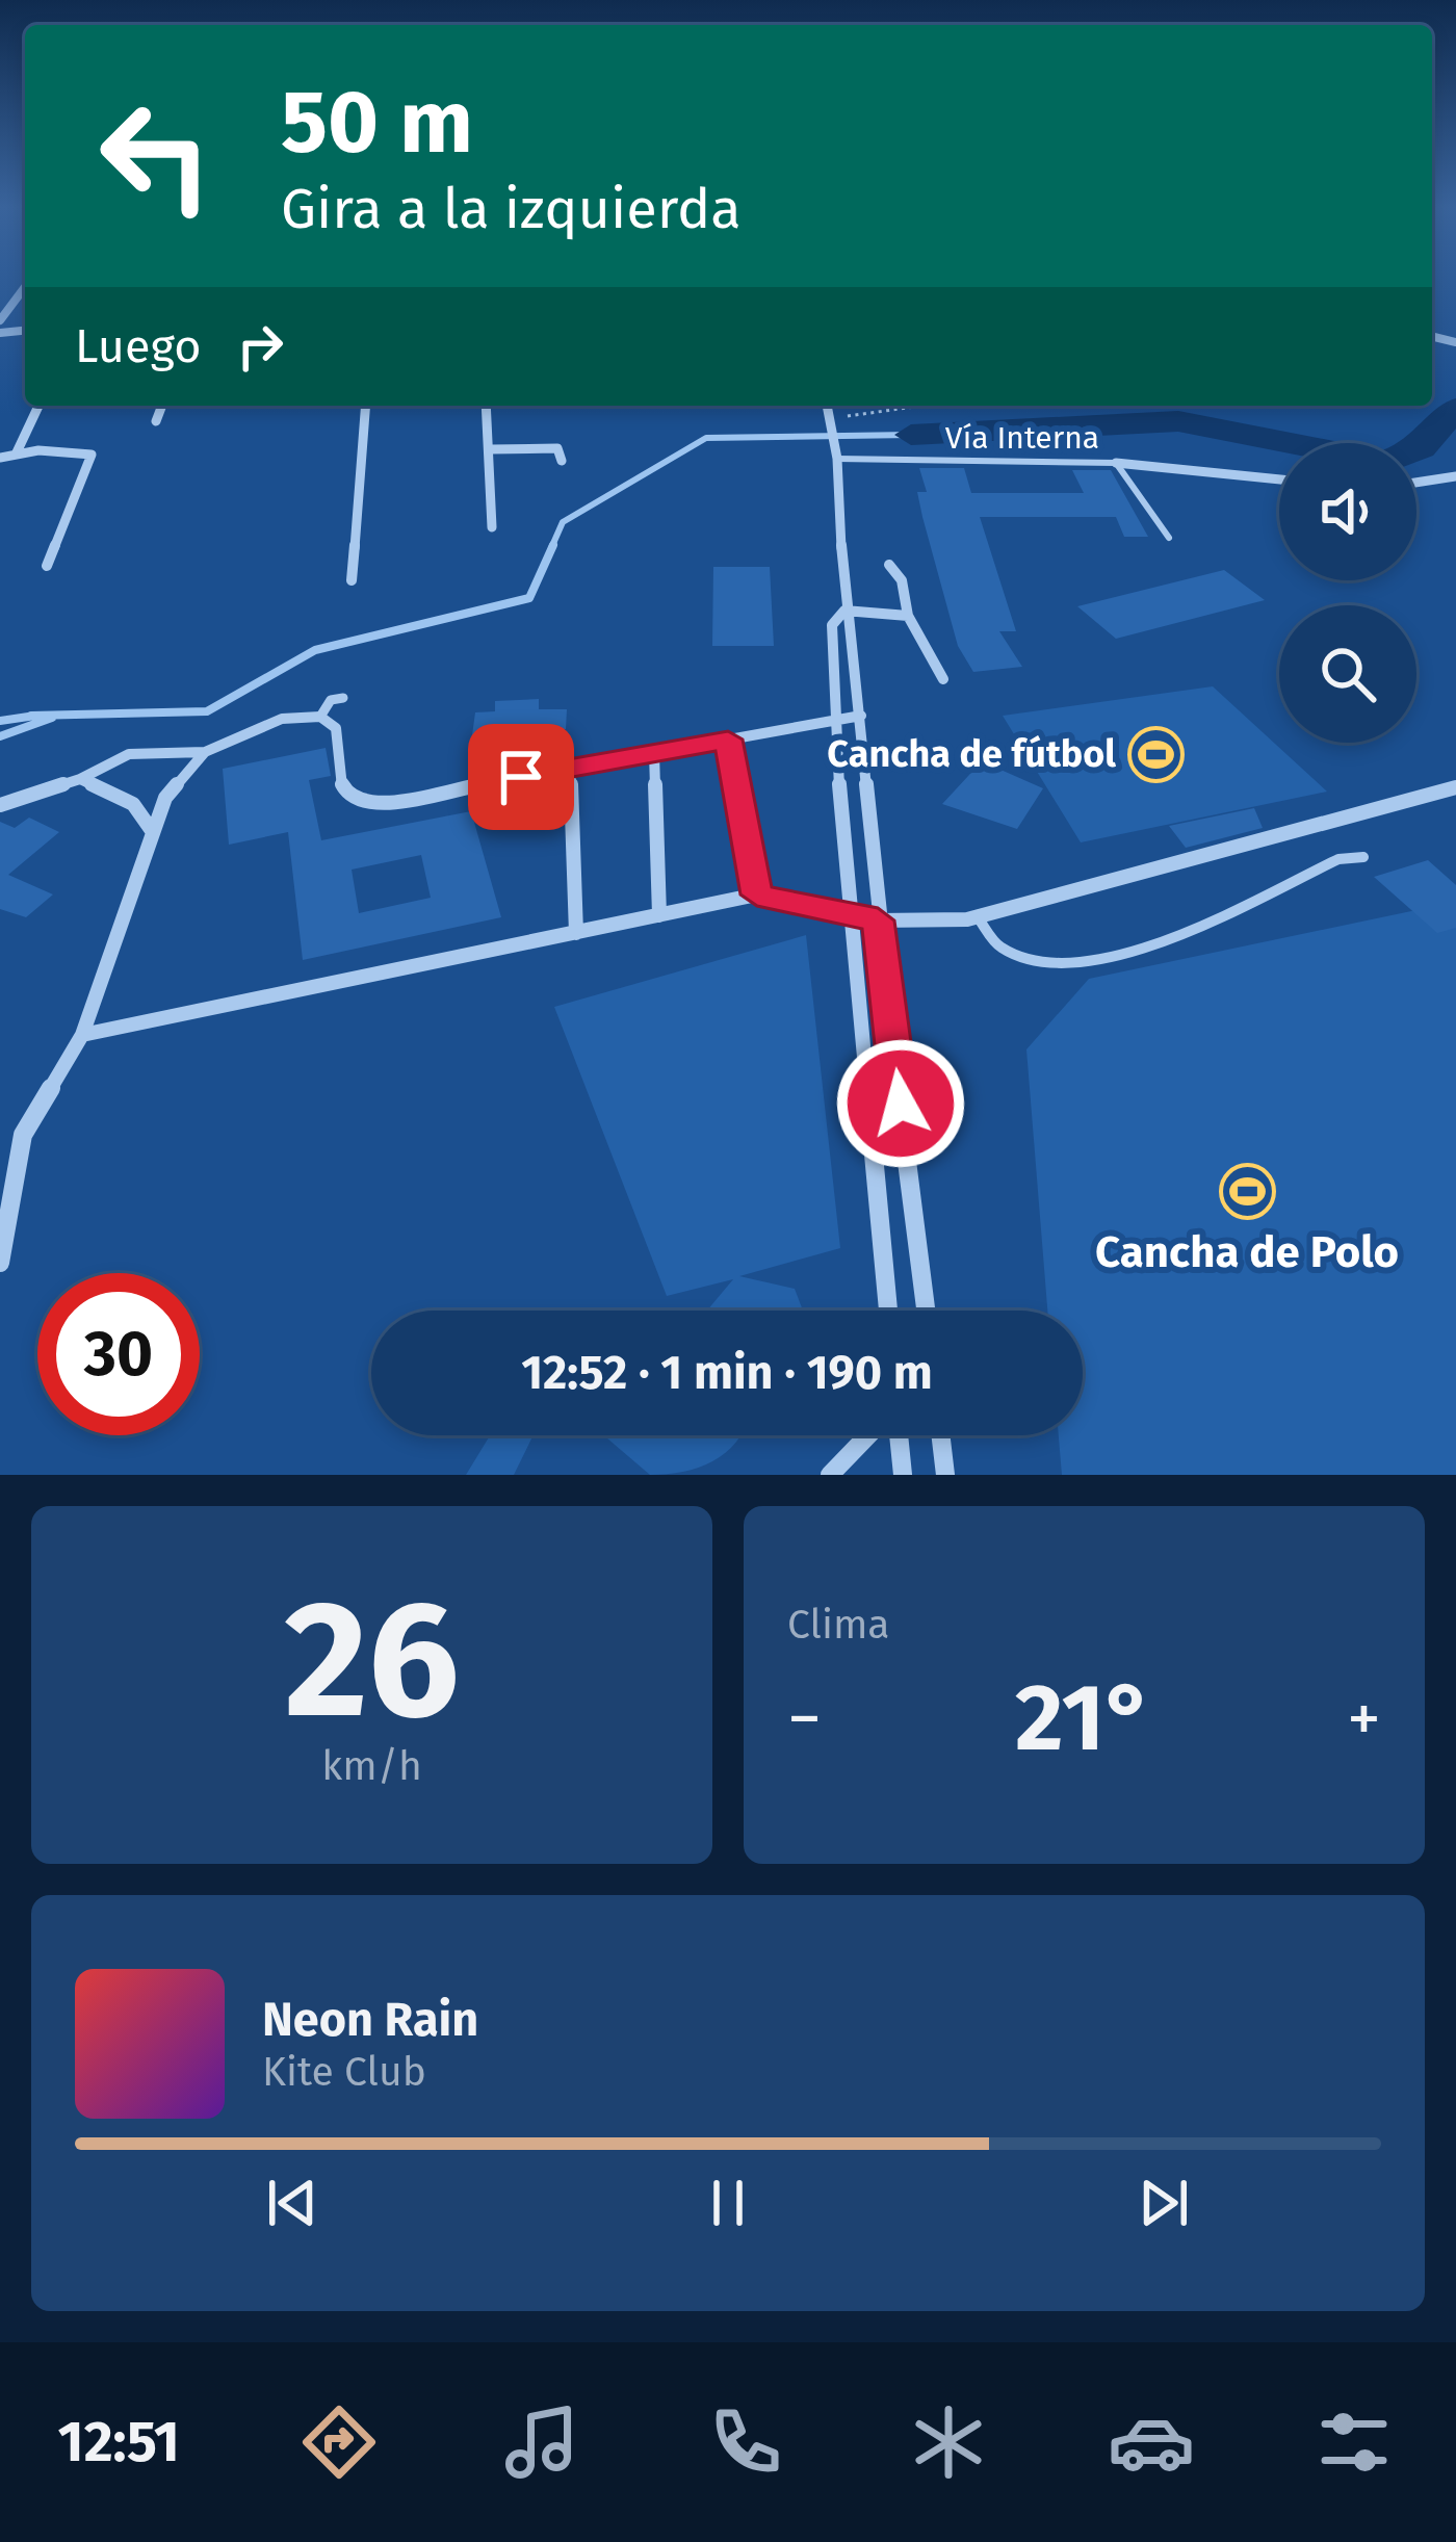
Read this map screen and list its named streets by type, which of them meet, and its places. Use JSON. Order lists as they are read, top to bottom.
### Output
{
  "streets": {
    "lane": ["Vía Interna"]
  },
  "places": {
    "sports": ["Cancha de fútbol", "Cancha de Polo"]
  },
  "page": {
    "turn": ["50 m", "Gira a la izquierda"],
    "then": "Luego",
    "limit": "30",
    "trip": "12:52 · 1 min · 190 m",
    "tile": [
      ["26", "km/h"],
      "Clima"
    ],
    "heat": ["−", "21°", "+"],
    "song": ["Neon Rain", "Kite Club"],
    "tabs": "12:51"
  }
}
